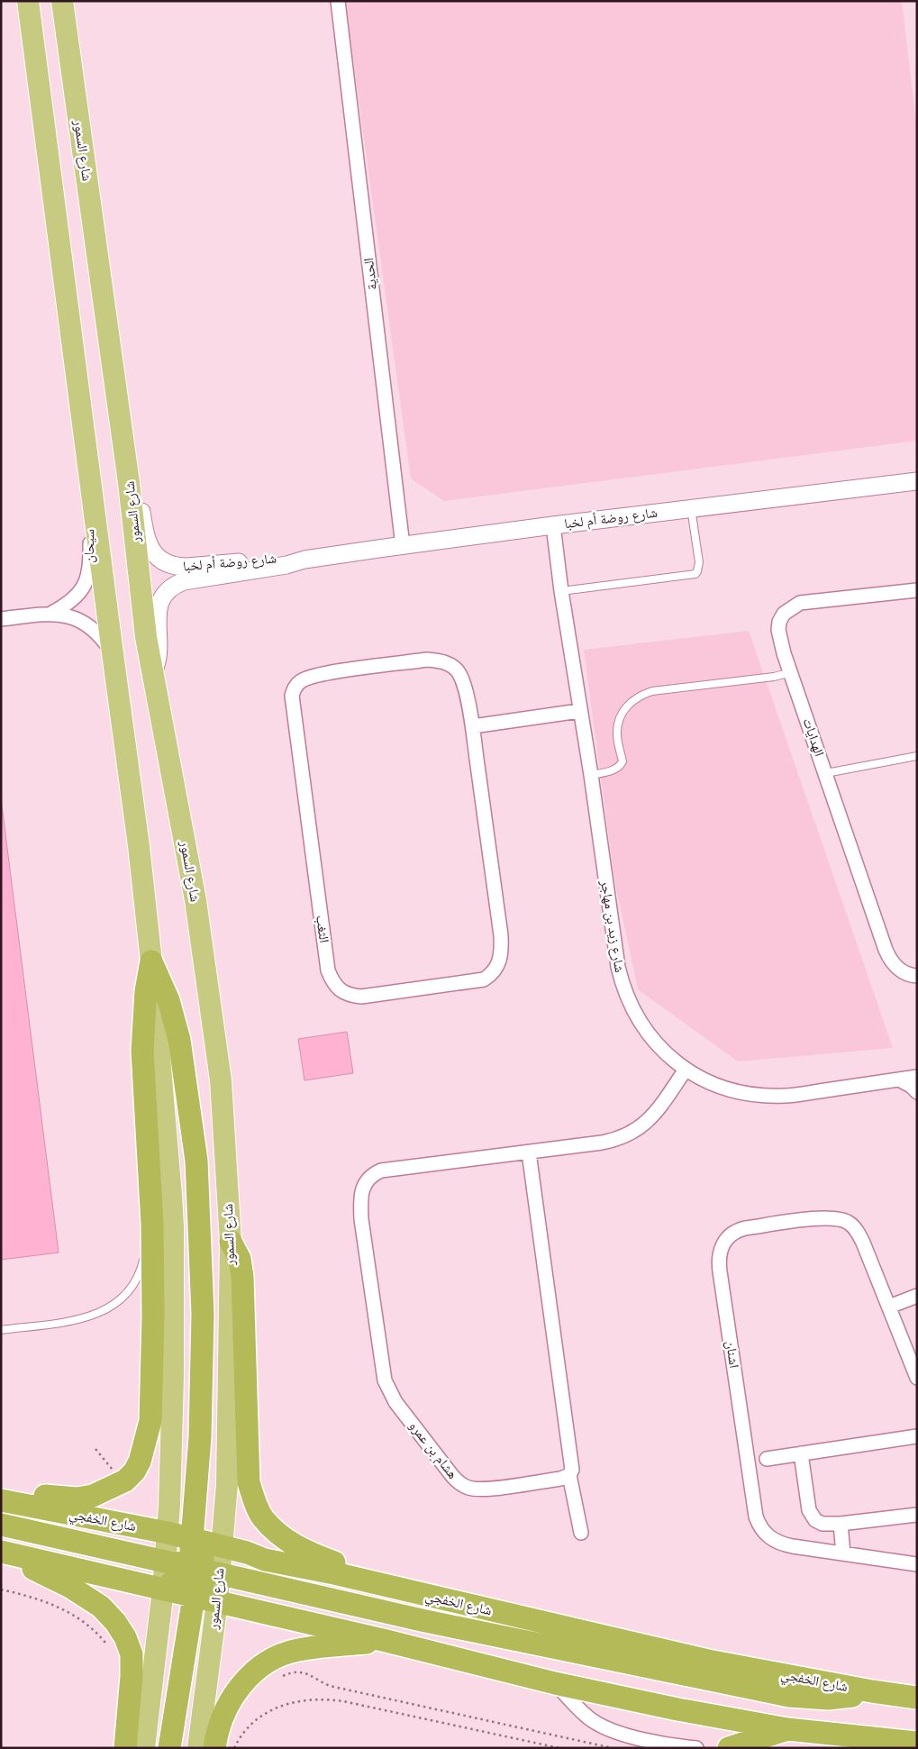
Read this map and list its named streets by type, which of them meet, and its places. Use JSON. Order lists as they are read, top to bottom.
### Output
{
  "streets": {
    "highway": ["شارع الخفجي"],
    "main road": ["شارع السمور"],
    "street": [
      "الحدية",
      "شارع روضة أم لخبا",
      "سيحان",
      "الهدايات",
      "شارع زيد بن مهاجر",
      "الثغب",
      "اشنان",
      "هشام بن عمرو"
    ]
  },
  "crossings": [
    ["شارع السمور", "شارع روضة أم لخبا"],
    ["شارع السمور", "شارع الخفجي"],
    ["الحدية", "شارع روضة أم لخبا"],
    ["شارع روضة أم لخبا", "شارع زيد بن مهاجر"],
    ["شارع زيد بن مهاجر", "هشام بن عمرو"]
  ]
}
